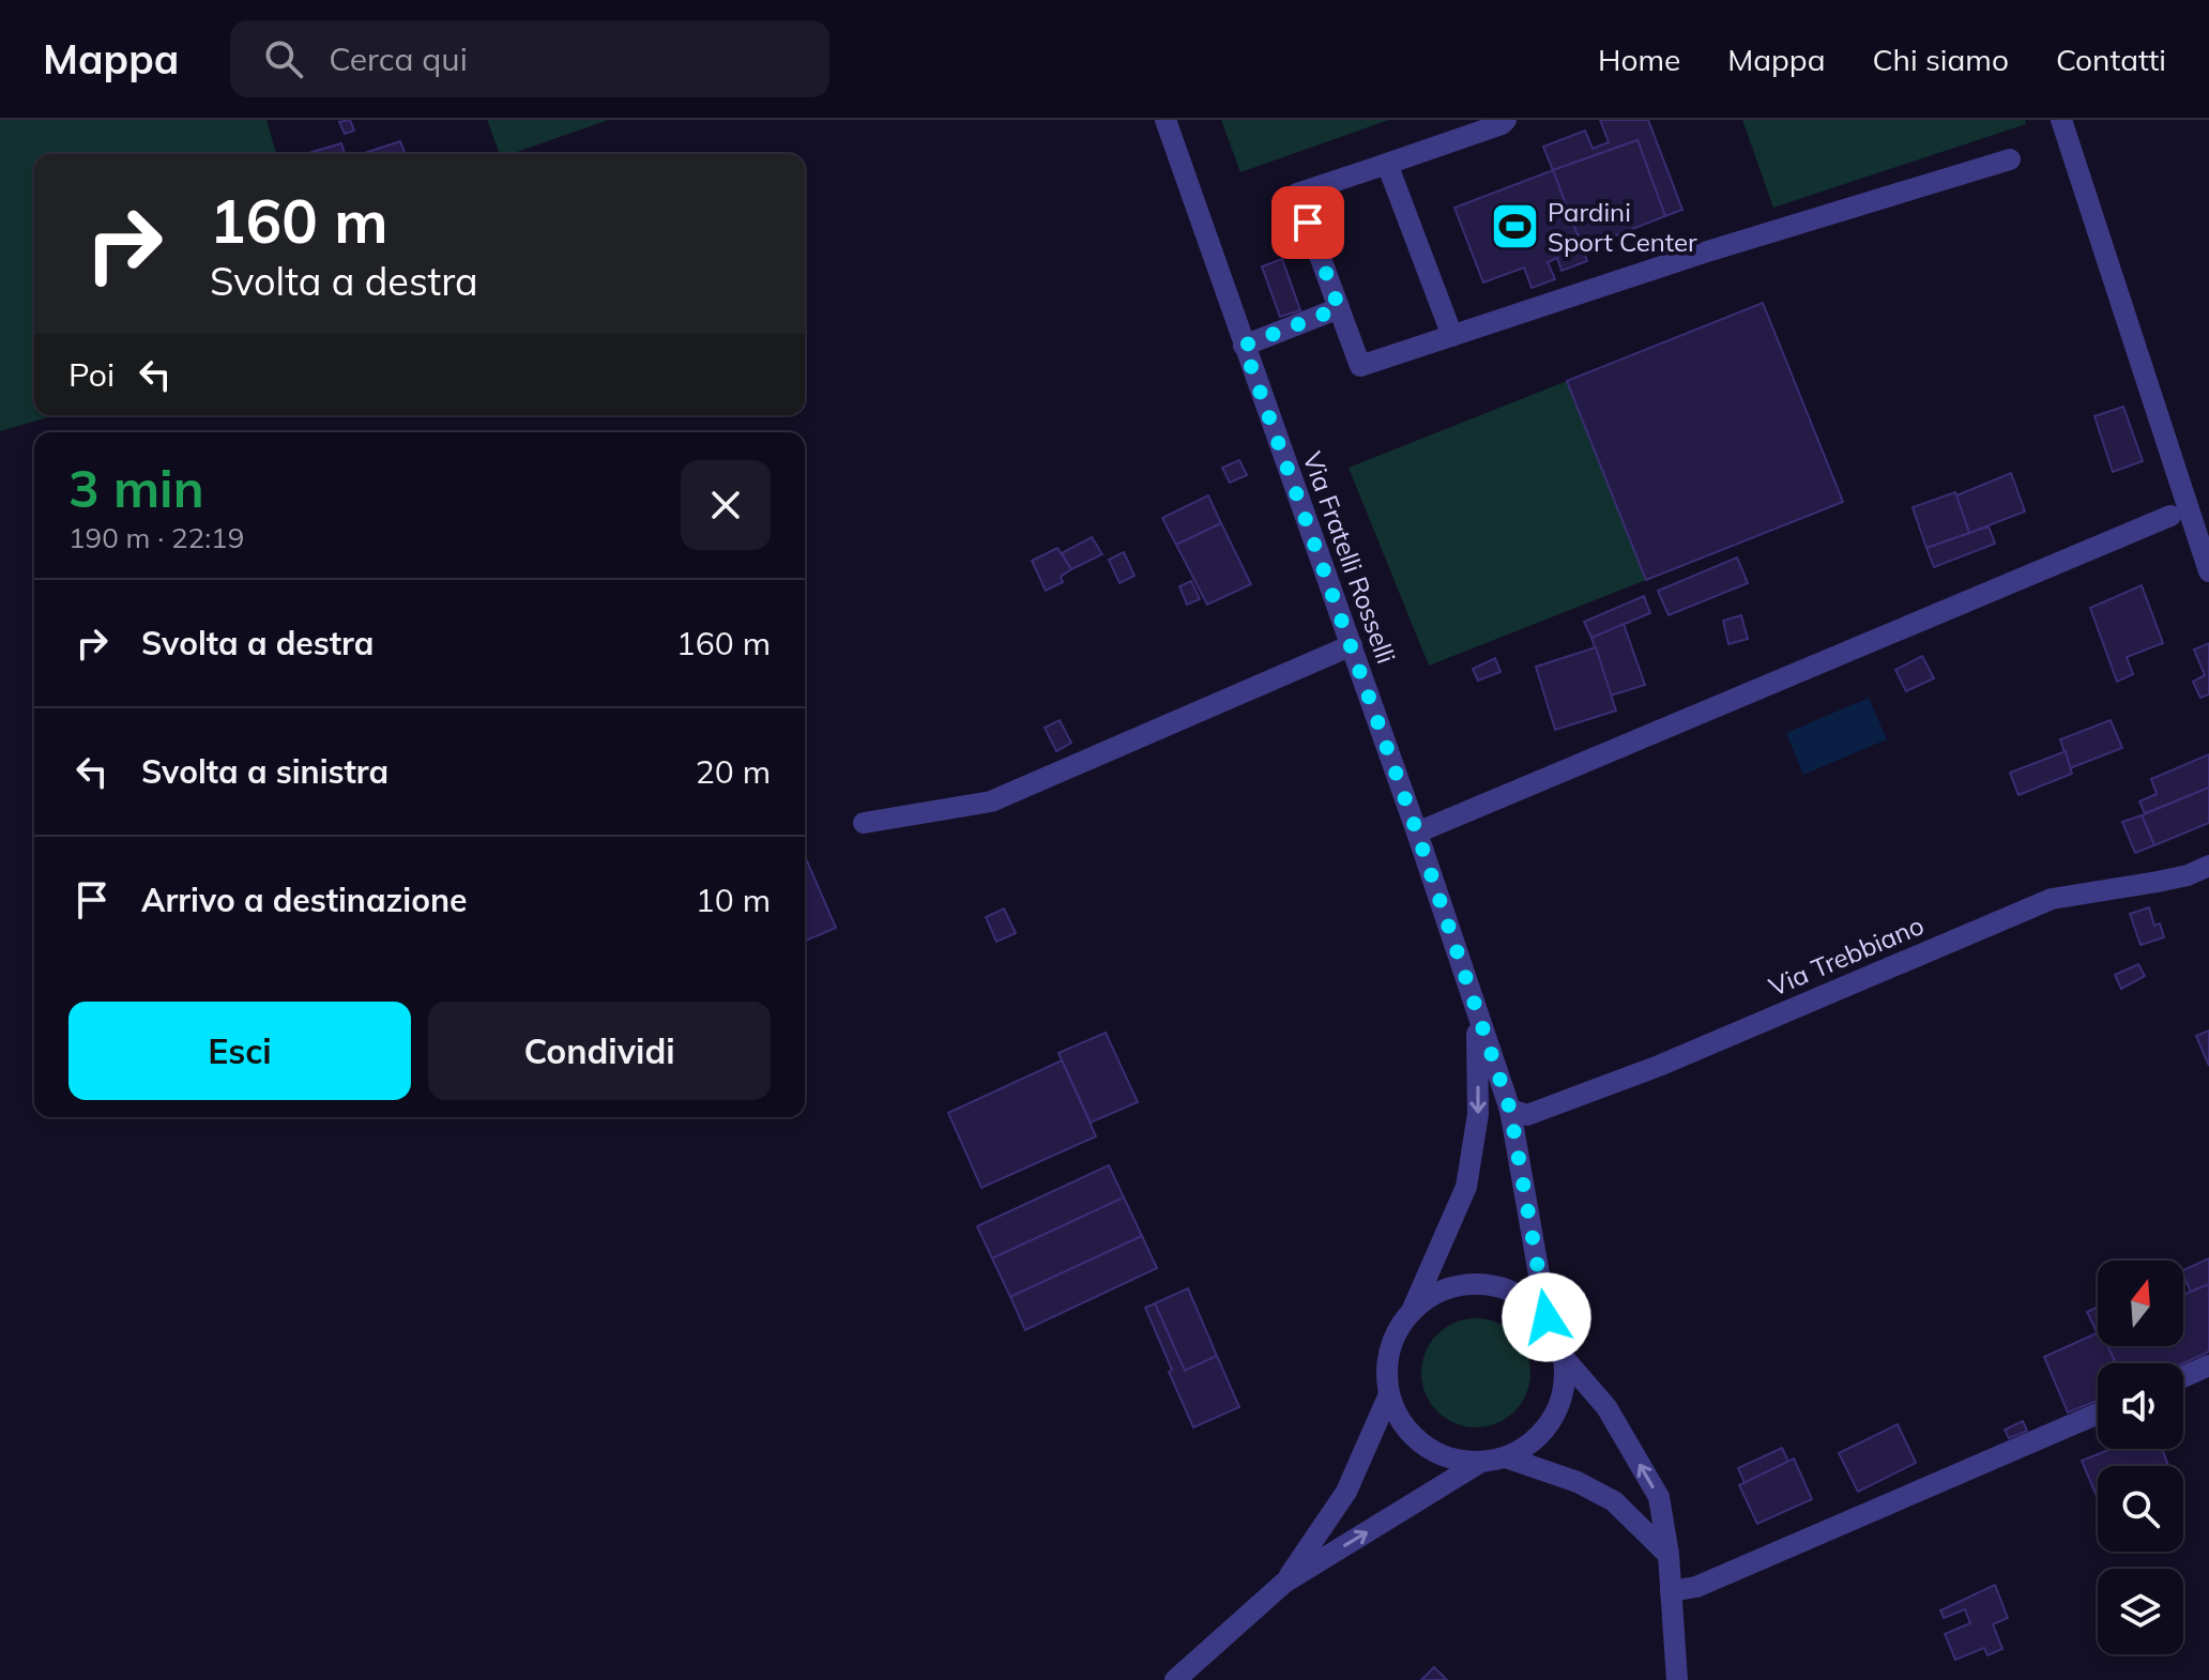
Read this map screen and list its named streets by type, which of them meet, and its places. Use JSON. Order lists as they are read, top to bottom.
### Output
{
  "streets": {
    "street": ["Via Fratelli Rosselli", "Via Trebbiano"]
  },
  "crossings": [
    ["Via Fratelli Rosselli", "Via Trebbiano"]
  ],
  "places": {
    "sports": ["Pardini Sport Center"]
  },
  "north": "top",
  "page": {
    "header": "Mappa",
    "search": "Cerca qui",
    "nav": [
      "Home",
      "Mappa",
      "Chi siamo",
      "Contatti"
    ],
    "turn": ["160 m", "Svolta a destra"],
    "then": "Poi",
    "heading": ["3 min", "190 m · 22:19"],
    "list": [
      {
        "name": "Svolta a destra",
        "value": "160 m"
      },
      {
        "name": "Svolta a sinistra",
        "value": "20 m"
      },
      {
        "name": "Arrivo a destinazione",
        "value": "10 m"
      }
    ],
    "buttons": ["Esci", "Condividi"]
  }
}
